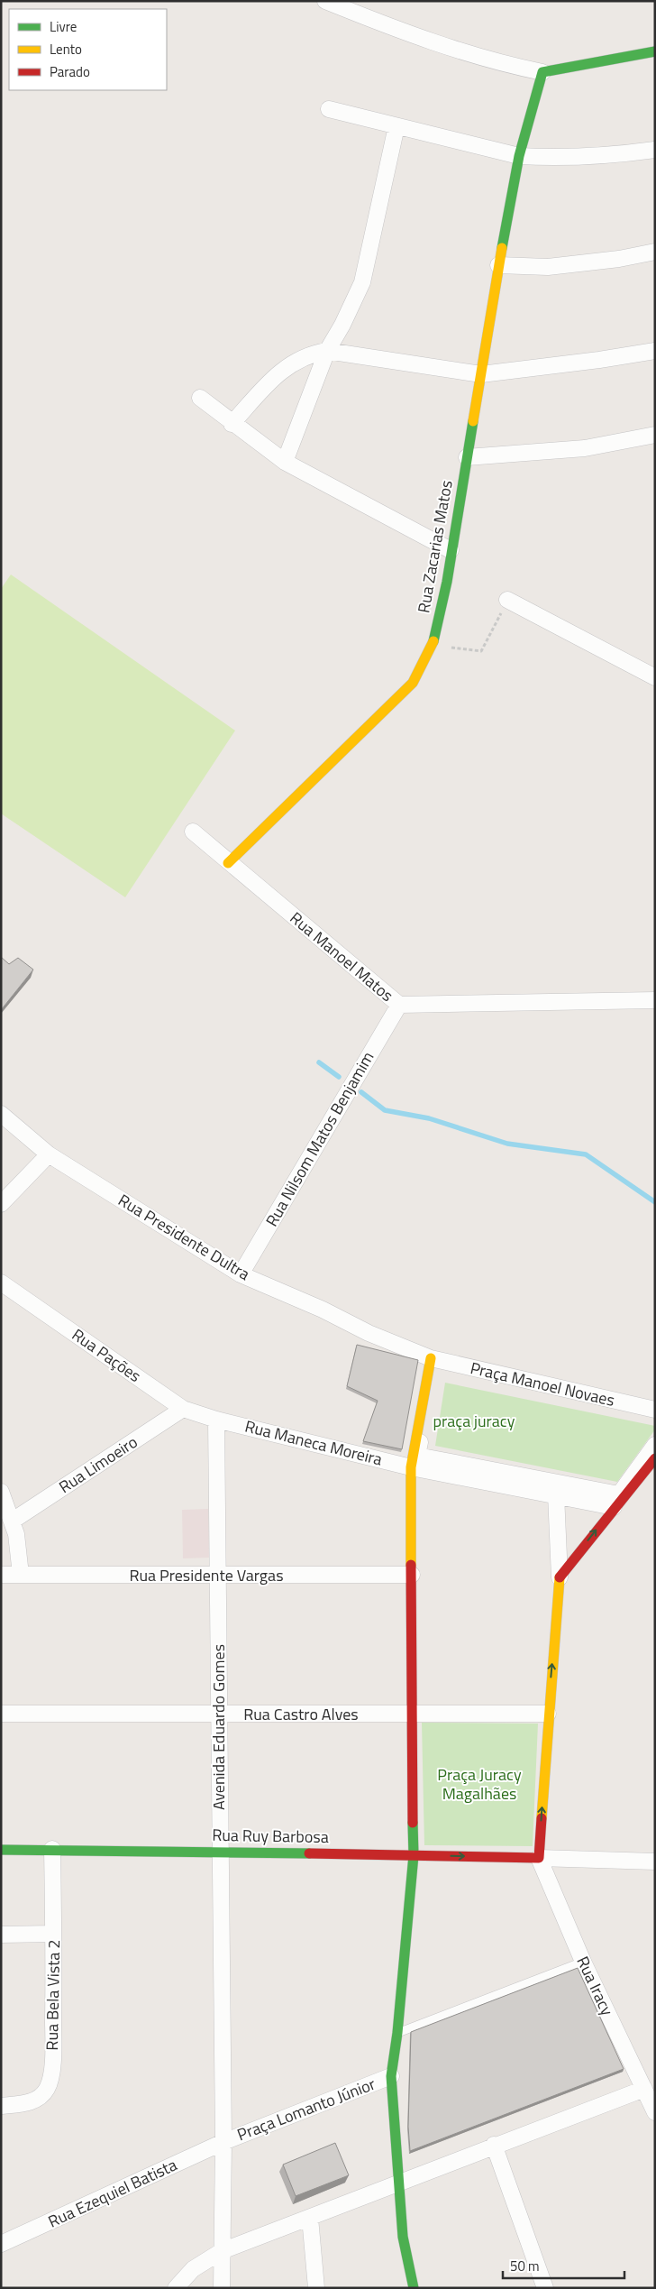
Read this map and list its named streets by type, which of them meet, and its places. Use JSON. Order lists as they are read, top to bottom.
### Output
{
  "streets": {
    "street": [
      "Rua Zacarias Matos",
      "Rua Manoel Matos",
      "Rua Nilsom Matos Benjamim",
      "Rua Presidente Dultra",
      "Rua Pações",
      "Praça Manoel Novaes",
      "Rua Maneca Moreira",
      "Rua Limoeiro",
      "Rua Presidente Vargas",
      "Rua Castro Alves",
      "Avenida Eduardo Gomes",
      "Rua Ruy Barbosa",
      "Rua Iracy",
      "Rua Bela Vista 2",
      "Praça Lomanto Júnior",
      "Rua Ezequiel Batista"
    ]
  },
  "crossings": [
    ["Rua Zacarias Matos", "Rua Manoel Matos"],
    ["Rua Manoel Matos", "Rua Nilsom Matos Benjamim"],
    ["Rua Nilsom Matos Benjamim", "Rua Presidente Dultra"],
    ["Rua Presidente Dultra", "Praça Manoel Novaes"],
    ["Rua Pações", "Rua Maneca Moreira"],
    ["Rua Pações", "Rua Limoeiro"],
    ["Rua Pações", "Avenida Eduardo Gomes"],
    ["Rua Maneca Moreira", "Avenida Eduardo Gomes"],
    ["Rua Presidente Vargas", "Avenida Eduardo Gomes"],
    ["Rua Castro Alves", "Avenida Eduardo Gomes"],
    ["Avenida Eduardo Gomes", "Rua Ruy Barbosa"],
    ["Avenida Eduardo Gomes", "Praça Lomanto Júnior"],
    ["Avenida Eduardo Gomes", "Rua Ezequiel Batista"],
    ["Rua Ruy Barbosa", "Rua Iracy"],
    ["Rua Ruy Barbosa", "Rua Bela Vista 2"],
    ["Praça Lomanto Júnior", "Rua Ezequiel Batista"]
  ],
  "parks": ["praça juracy", "Praça Juracy Magalhães"],
  "legend": ["Livre", "Lento", "Parado"],
  "scale_bar": "50 m"
}
